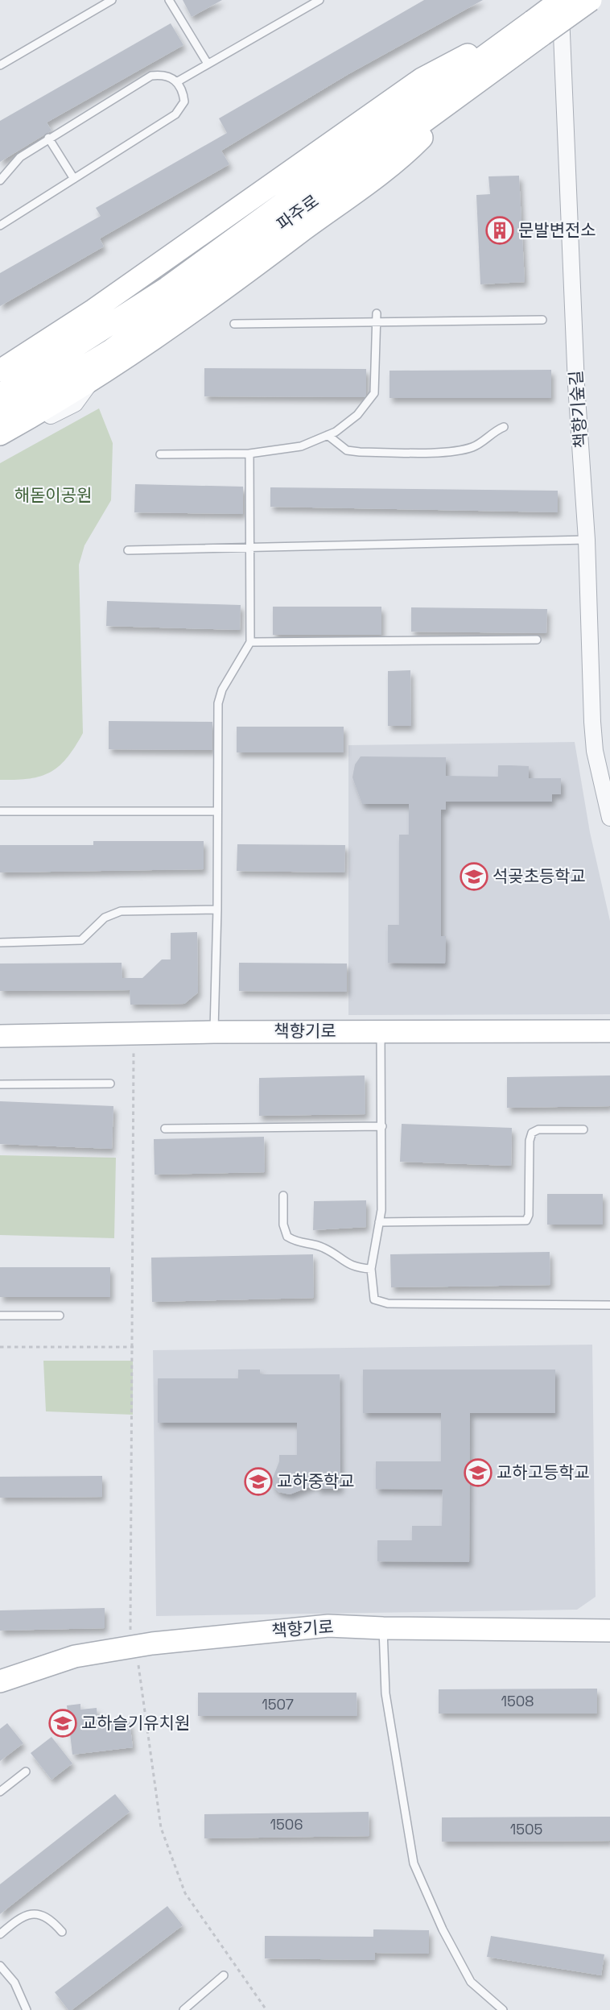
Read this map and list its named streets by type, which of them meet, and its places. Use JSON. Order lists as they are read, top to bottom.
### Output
{
  "streets": {
    "main road": ["파주로", "책향기로"],
    "street": ["책향기숲길"]
  },
  "crossings": [
    ["파주로", "책향기숲길"]
  ],
  "parks": ["해돋이공원"],
  "places": {
    "building": ["문발변전소"],
    "school or university": [
      "석곶초등학교",
      "교하고등학교",
      "교하중학교",
      "교하슬기유치원"
    ]
  },
  "house_numbers": [
    "1508",
    "1507",
    "1506",
    "1505"
  ]
}
